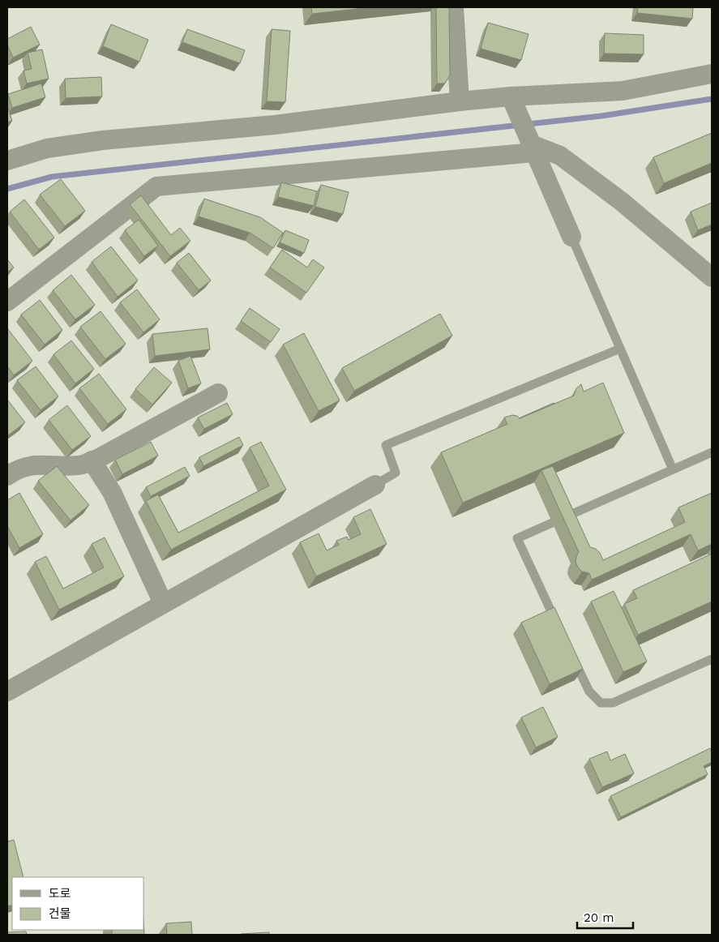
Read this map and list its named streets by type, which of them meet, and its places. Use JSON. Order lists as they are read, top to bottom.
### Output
{
  "legend": ["도로", "건물"],
  "scale_bar": "20 m"
}
